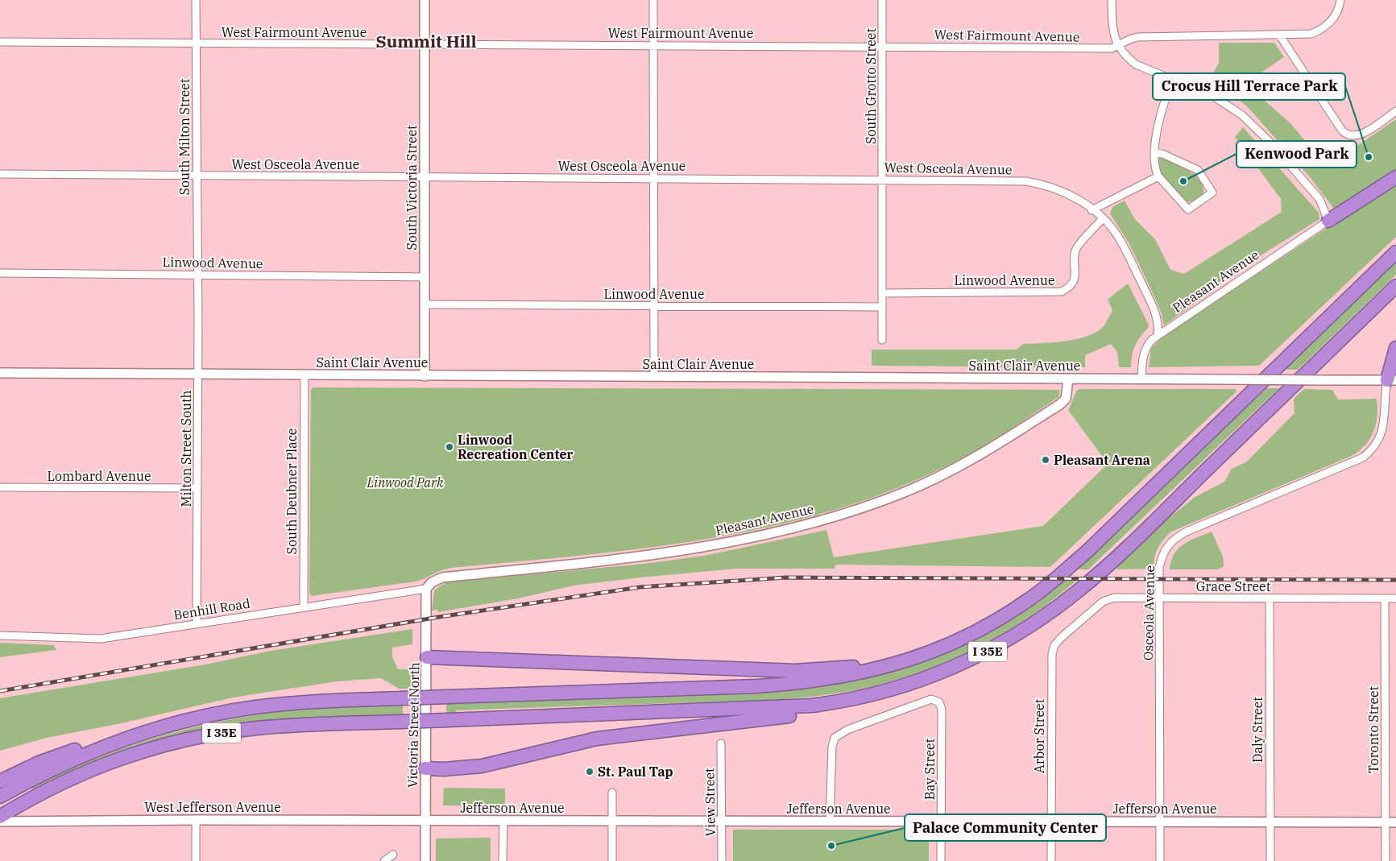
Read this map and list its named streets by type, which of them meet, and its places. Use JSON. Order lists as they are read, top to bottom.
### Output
{
  "streets": {
    "highway": ["I 35E"],
    "street": [
      "West Fairmount Avenue",
      "South Grotto Street",
      "South Milton Street",
      "West Osceola Avenue",
      "South Victoria Street",
      "Linwood Avenue",
      "Pleasant Avenue",
      "Saint Clair Avenue",
      "Milton Street South",
      "Lombard Avenue",
      "South Deubner Place",
      "Grace Street",
      "Benhill Road",
      "Osceola Avenue",
      "Victoria Street North",
      "Daly Street",
      "Toronto Street",
      "Arbor Street",
      "Bay Street",
      "View Street",
      "West Jefferson Avenue",
      "Jefferson Avenue"
    ]
  },
  "crossings": [
    ["West Fairmount Avenue", "South Grotto Street"],
    ["West Fairmount Avenue", "South Milton Street"],
    ["West Fairmount Avenue", "South Victoria Street"],
    ["South Grotto Street", "West Osceola Avenue"],
    ["South Grotto Street", "Linwood Avenue"],
    ["South Milton Street", "West Osceola Avenue"],
    ["South Milton Street", "Linwood Avenue"],
    ["South Milton Street", "Milton Street South"],
    ["West Osceola Avenue", "South Victoria Street"],
    ["West Osceola Avenue", "Linwood Avenue"],
    ["West Osceola Avenue", "Pleasant Avenue"],
    ["South Victoria Street", "Linwood Avenue"],
    ["South Victoria Street", "Saint Clair Avenue"],
    ["Linwood Avenue", "Milton Street South"],
    ["Pleasant Avenue", "Saint Clair Avenue"],
    ["Pleasant Avenue", "Benhill Road"],
    ["Pleasant Avenue", "Victoria Street North"],
    ["Saint Clair Avenue", "Milton Street South"],
    ["Saint Clair Avenue", "South Deubner Place"],
    ["Saint Clair Avenue", "Osceola Avenue"],
    ["Milton Street South", "Lombard Avenue"],
    ["Milton Street South", "Benhill Road"],
    ["South Deubner Place", "Benhill Road"],
    ["Grace Street", "Osceola Avenue"],
    ["Grace Street", "Daly Street"],
    ["Grace Street", "Toronto Street"],
    ["Grace Street", "Arbor Street"],
    ["Benhill Road", "Victoria Street North"],
    ["Osceola Avenue", "Jefferson Avenue"],
    ["Victoria Street North", "West Jefferson Avenue"],
    ["Victoria Street North", "Jefferson Avenue"],
    ["Daly Street", "Jefferson Avenue"],
    ["Toronto Street", "Jefferson Avenue"],
    ["Arbor Street", "Jefferson Avenue"],
    ["Bay Street", "Jefferson Avenue"],
    ["View Street", "Jefferson Avenue"],
    ["West Jefferson Avenue", "Jefferson Avenue"]
  ],
  "districts": ["Summit Hill"],
  "parks": ["Linwood Park"],
  "places": [
    "Crocus Hill Terrace Park",
    "Kenwood Park",
    "Linwood Recreation Center",
    "Pleasant Arena",
    "St. Paul Tap",
    "Palace Community Center"
  ]
}
